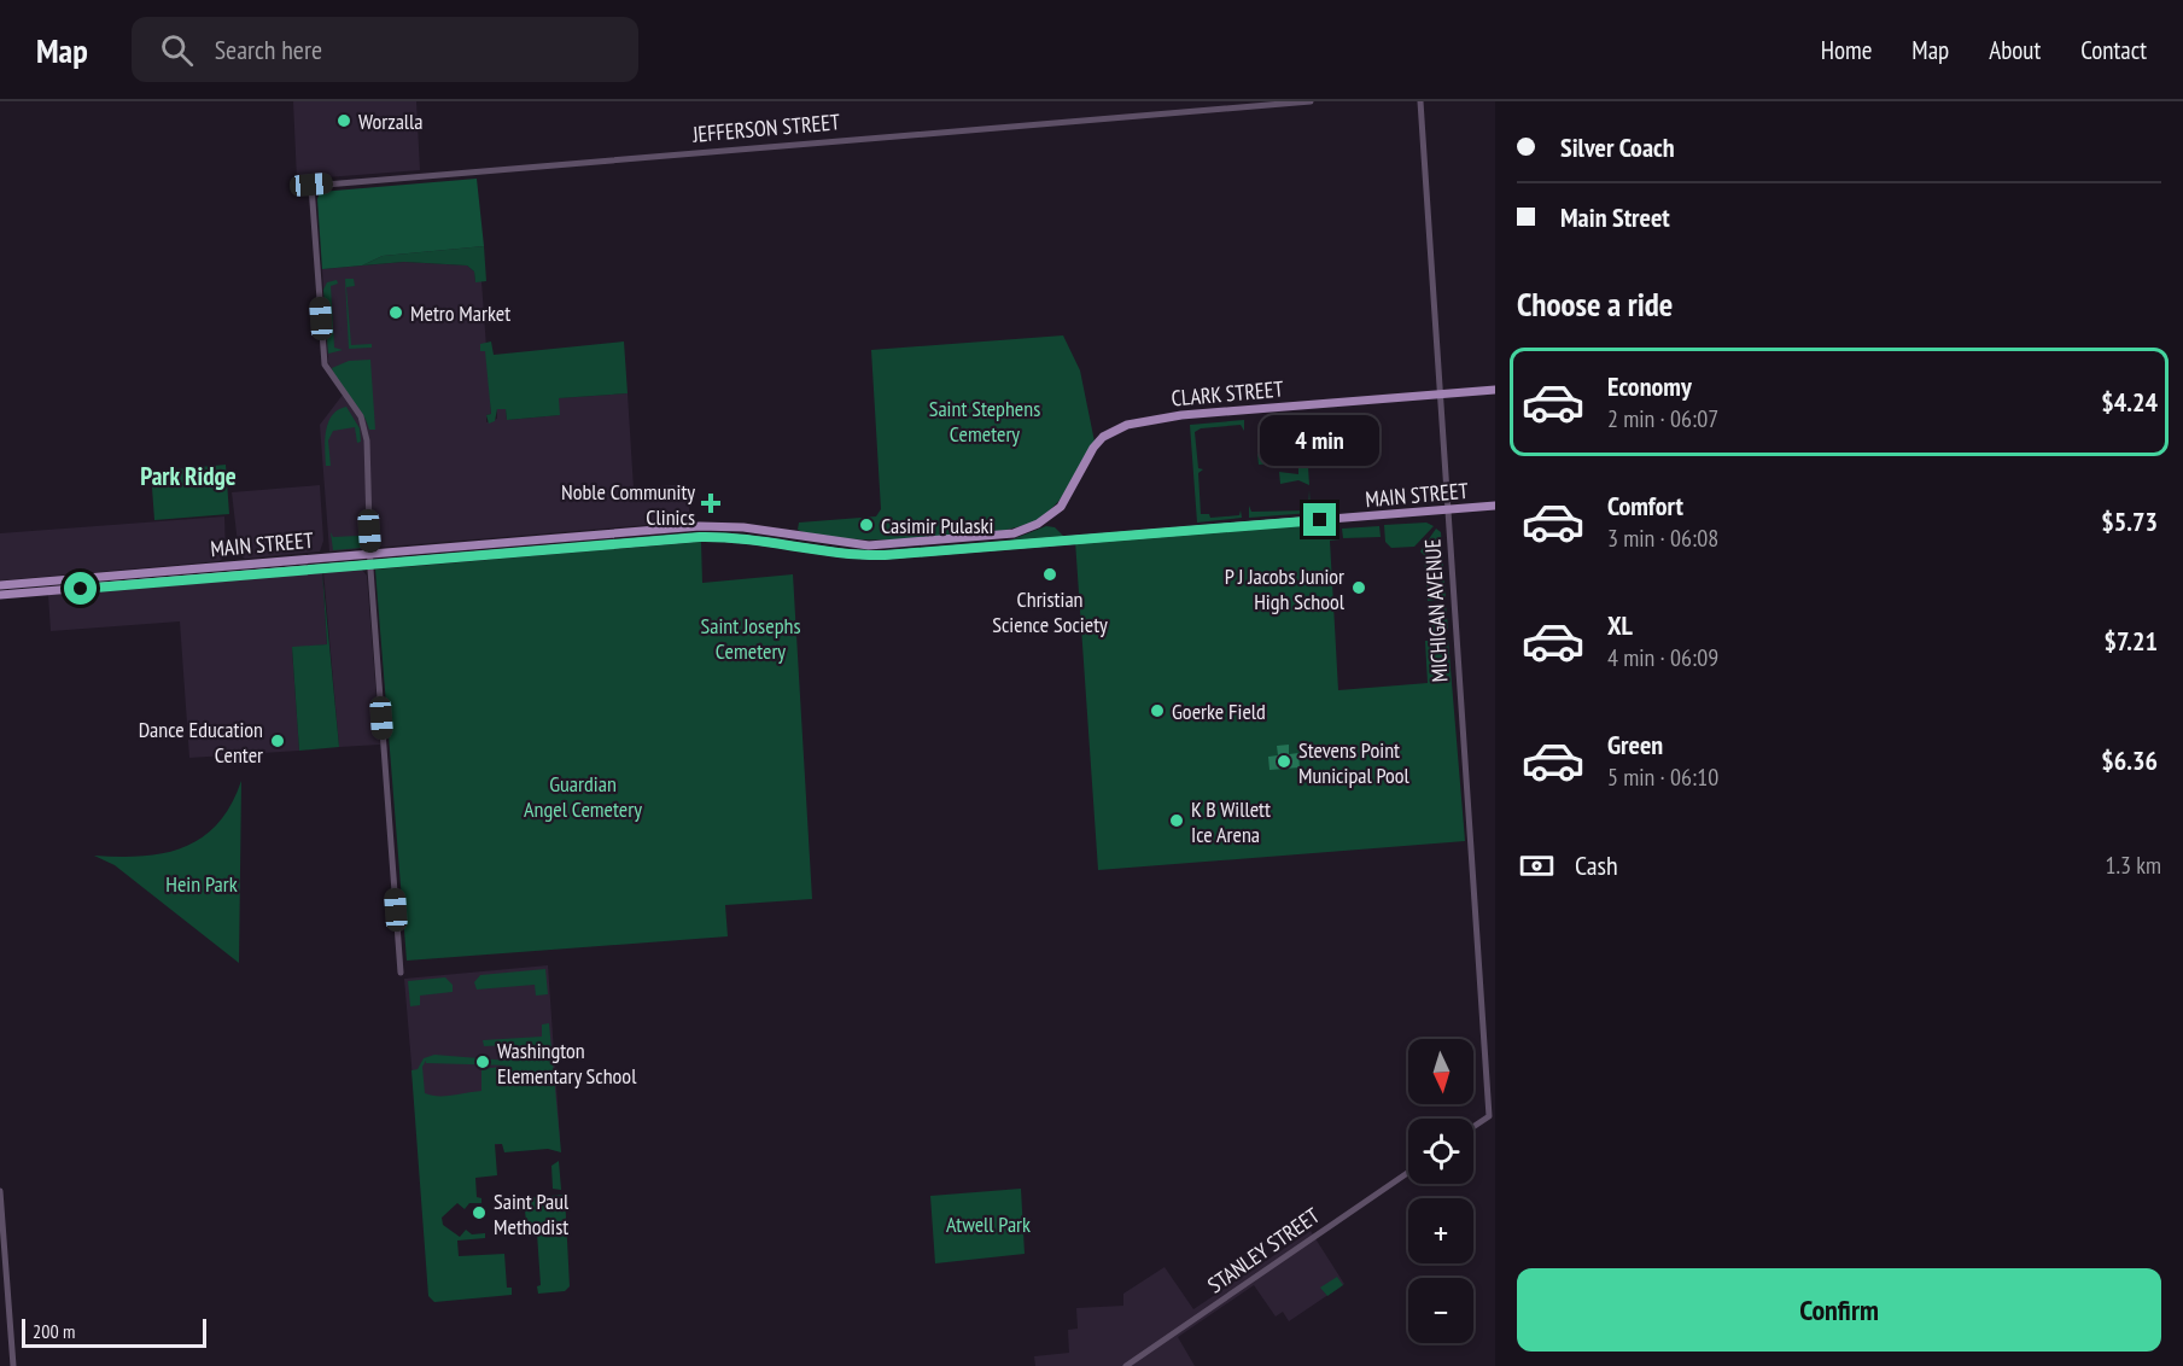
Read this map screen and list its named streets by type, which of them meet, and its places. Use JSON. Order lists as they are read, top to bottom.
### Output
{
  "streets": {
    "main road": ["CLARK STREET", "MAIN STREET"],
    "street": ["JEFFERSON STREET", "MICHIGAN AVENUE", "STANLEY STREET"]
  },
  "crossings": [
    ["JEFFERSON STREET", "MAIN STREET"],
    ["CLARK STREET", "MAIN STREET"],
    ["CLARK STREET", "MICHIGAN AVENUE"],
    ["MAIN STREET", "MICHIGAN AVENUE"]
  ],
  "districts": ["Park Ridge"],
  "parks": [
    "Saint Stephens Cemetery",
    "Saint Josephs Cemetery",
    "Guardian Angel Cemetery",
    "Hein Park",
    "Atwell Park"
  ],
  "places": {
    "other": [
      "Worzalla",
      "Metro Market",
      "Casimir Pulaski",
      "Christian Science Society",
      "P J Jacobs Junior High School",
      "Goerke Field",
      "Dance Education Center",
      "Stevens Point Municipal Pool",
      "K B Willett Ice Arena",
      "Washington Elementary School",
      "Saint Paul Methodist"
    ],
    "health": ["Noble Community Clinics"]
  },
  "scale_bar": "200 m",
  "north": "bottom",
  "page": {
    "header": "Map",
    "search": "Search here",
    "nav": [
      "Home",
      "Map",
      "About",
      "Contact"
    ],
    "banner": ["Silver Coach", "Main Street"],
    "heading": "Choose a ride",
    "list": [
      {
        "name": "Economy",
        "note": "2 min · 06:07",
        "value": "$4.24"
      },
      {
        "name": "Comfort",
        "note": "3 min · 06:08",
        "value": "$5.73"
      },
      {
        "name": "XL",
        "note": "4 min · 06:09",
        "value": "$7.21"
      },
      {
        "name": "Green",
        "note": "5 min · 06:10",
        "value": "$6.36"
      }
    ],
    "bubble": "4 min",
    "pay": ["Cash", "1.3 km"],
    "map_buttons": ["+", "−"],
    "buttons": "Confirm",
    "scale": "200 m"
  }
}
